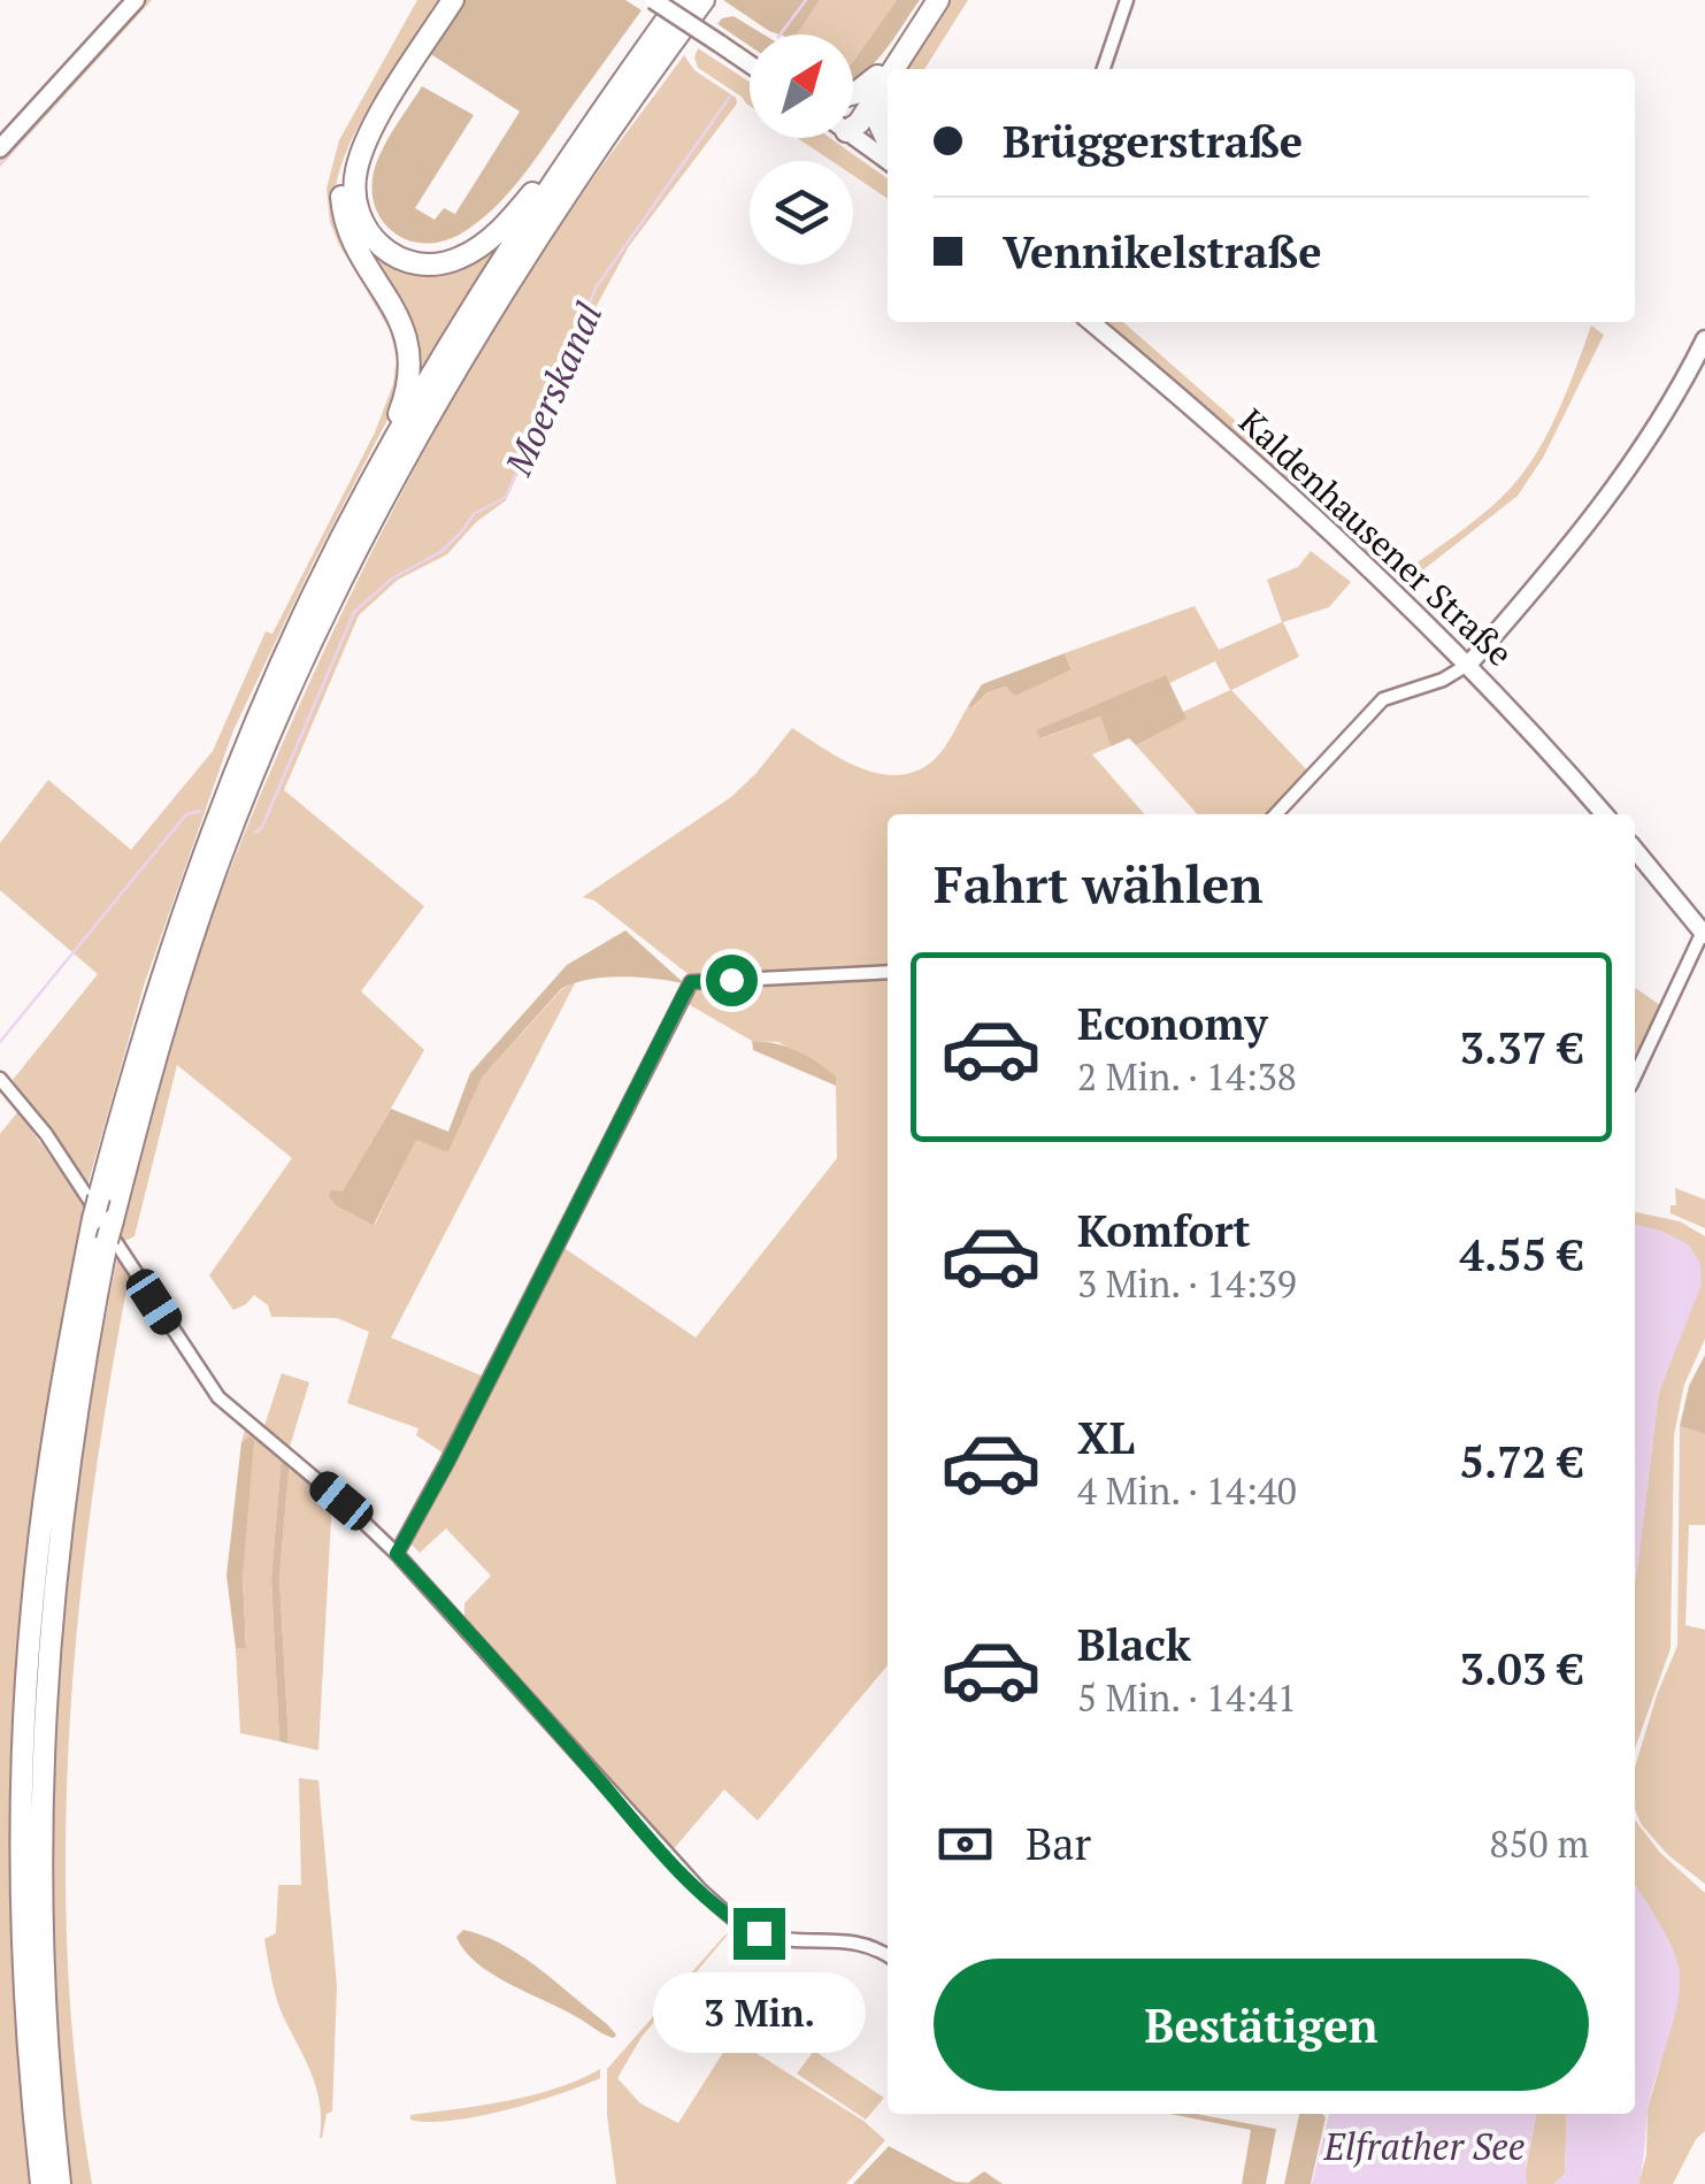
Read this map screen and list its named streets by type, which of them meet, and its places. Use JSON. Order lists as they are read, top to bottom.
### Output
{
  "streets": {
    "main road": ["Kaldenhausener Straße"]
  },
  "water": ["Moerskanal", "Elfrather See"],
  "north": "top right",
  "page": {
    "banner": ["Brüggerstraße", "Vennikelstraße"],
    "heading": "Fahrt wählen",
    "list": [
      {
        "name": "Economy",
        "note": "2 Min. · 14:38",
        "value": "3.37 €"
      },
      {
        "name": "Komfort",
        "note": "3 Min. · 14:39",
        "value": "4.55 €"
      },
      {
        "name": "XL",
        "note": "4 Min. · 14:40",
        "value": "5.72 €"
      },
      {
        "name": "Black",
        "note": "5 Min. · 14:41",
        "value": "3.03 €"
      }
    ],
    "pay": ["Bar", "850 m"],
    "buttons": "Bestätigen",
    "bubble": "3 Min."
  }
}
